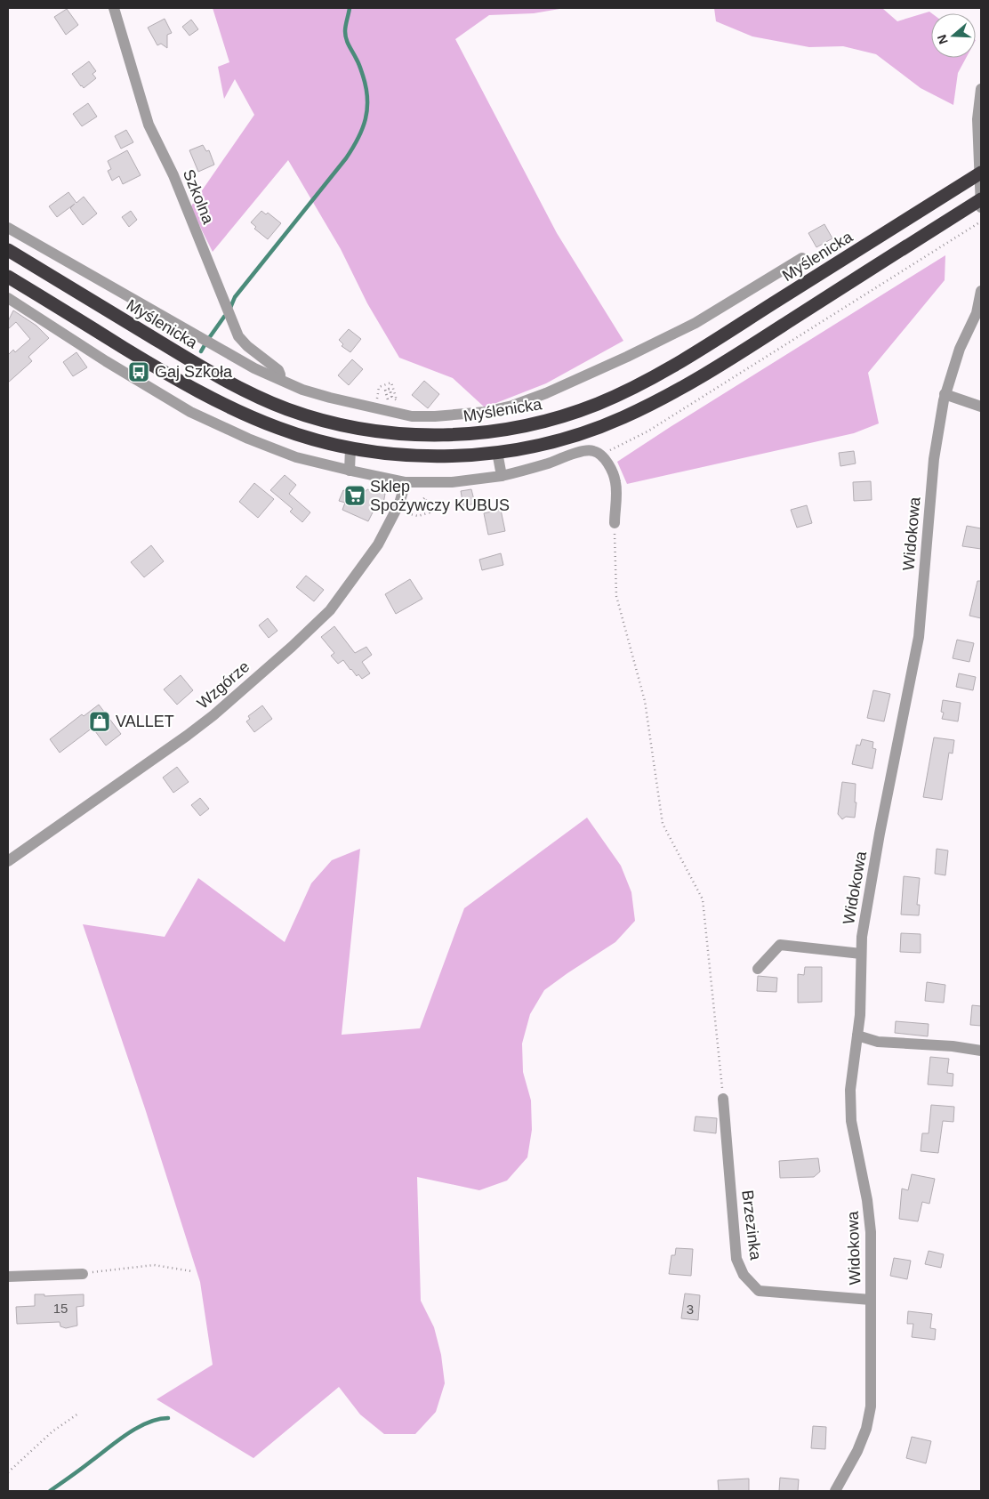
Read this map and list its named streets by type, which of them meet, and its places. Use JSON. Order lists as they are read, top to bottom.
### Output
{
  "streets": {
    "highway": ["Myślenicka"],
    "street": [
      "Szkolna",
      "Widokowa",
      "Wzgórze",
      "Brzezinka"
    ]
  },
  "crossings": [
    ["Widokowa", "Brzezinka"]
  ],
  "places": {
    "bus stop": ["Gaj Szkoła"],
    "supermarket": ["Sklep Spożywczy KUBUS"],
    "shop": ["VALLET"]
  },
  "house_numbers": ["15", "3"],
  "north": "left"
}
